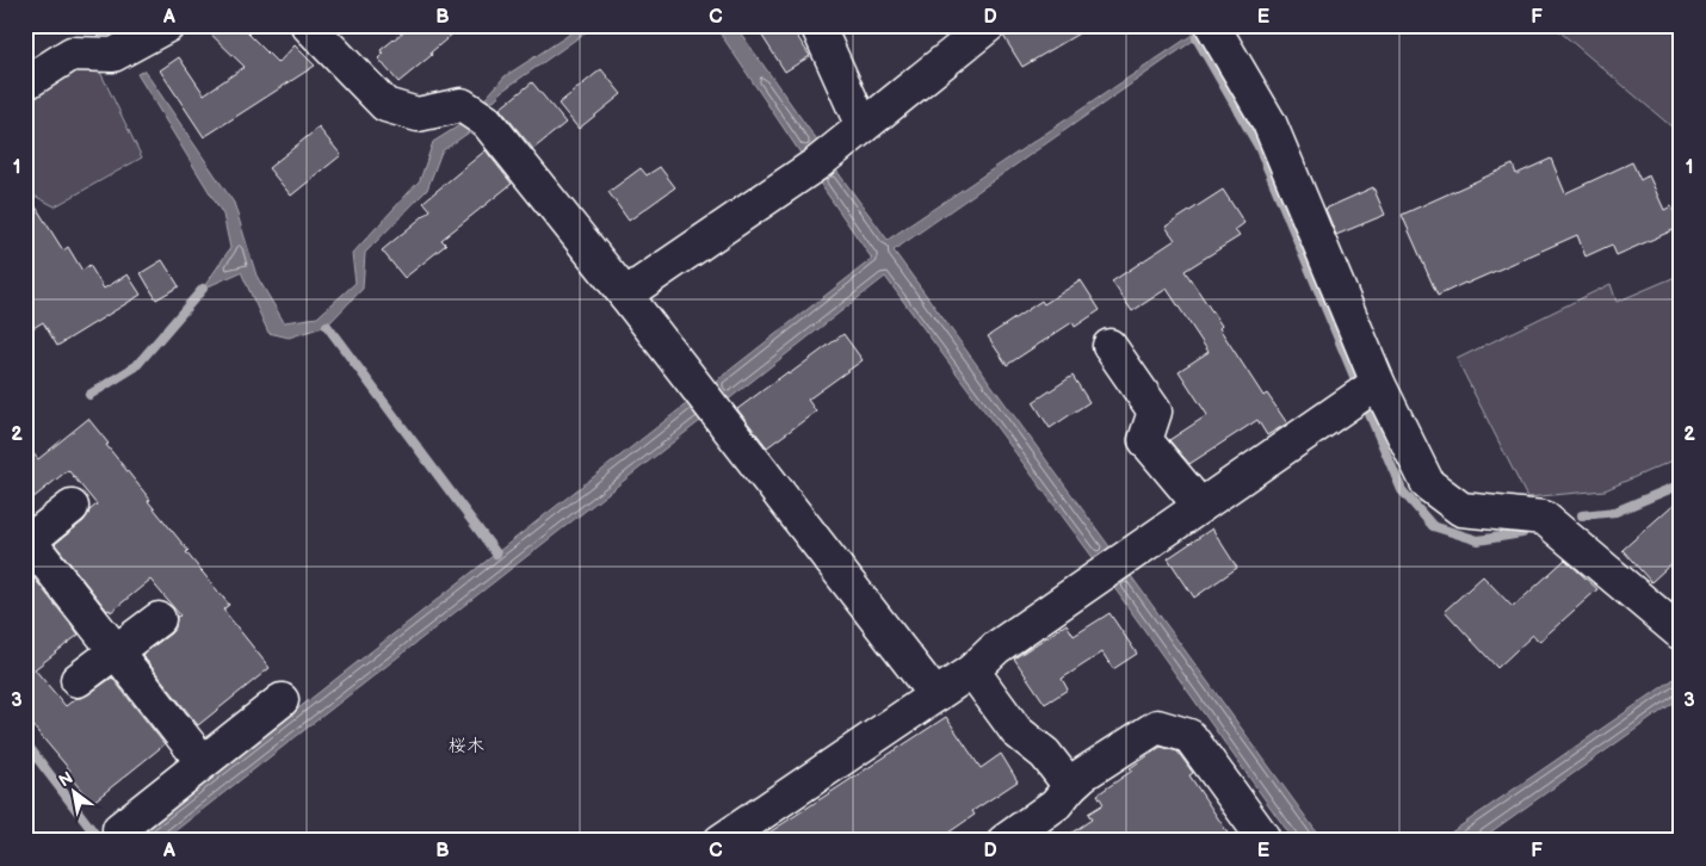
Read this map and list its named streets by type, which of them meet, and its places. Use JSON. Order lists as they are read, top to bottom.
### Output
{
  "districts": ["桜木"],
  "north": "top left",
  "grid": {
    "columns": [
      "A",
      "B",
      "C",
      "D",
      "E",
      "F"
    ],
    "rows": ["1", "2", "3"]
  }
}
